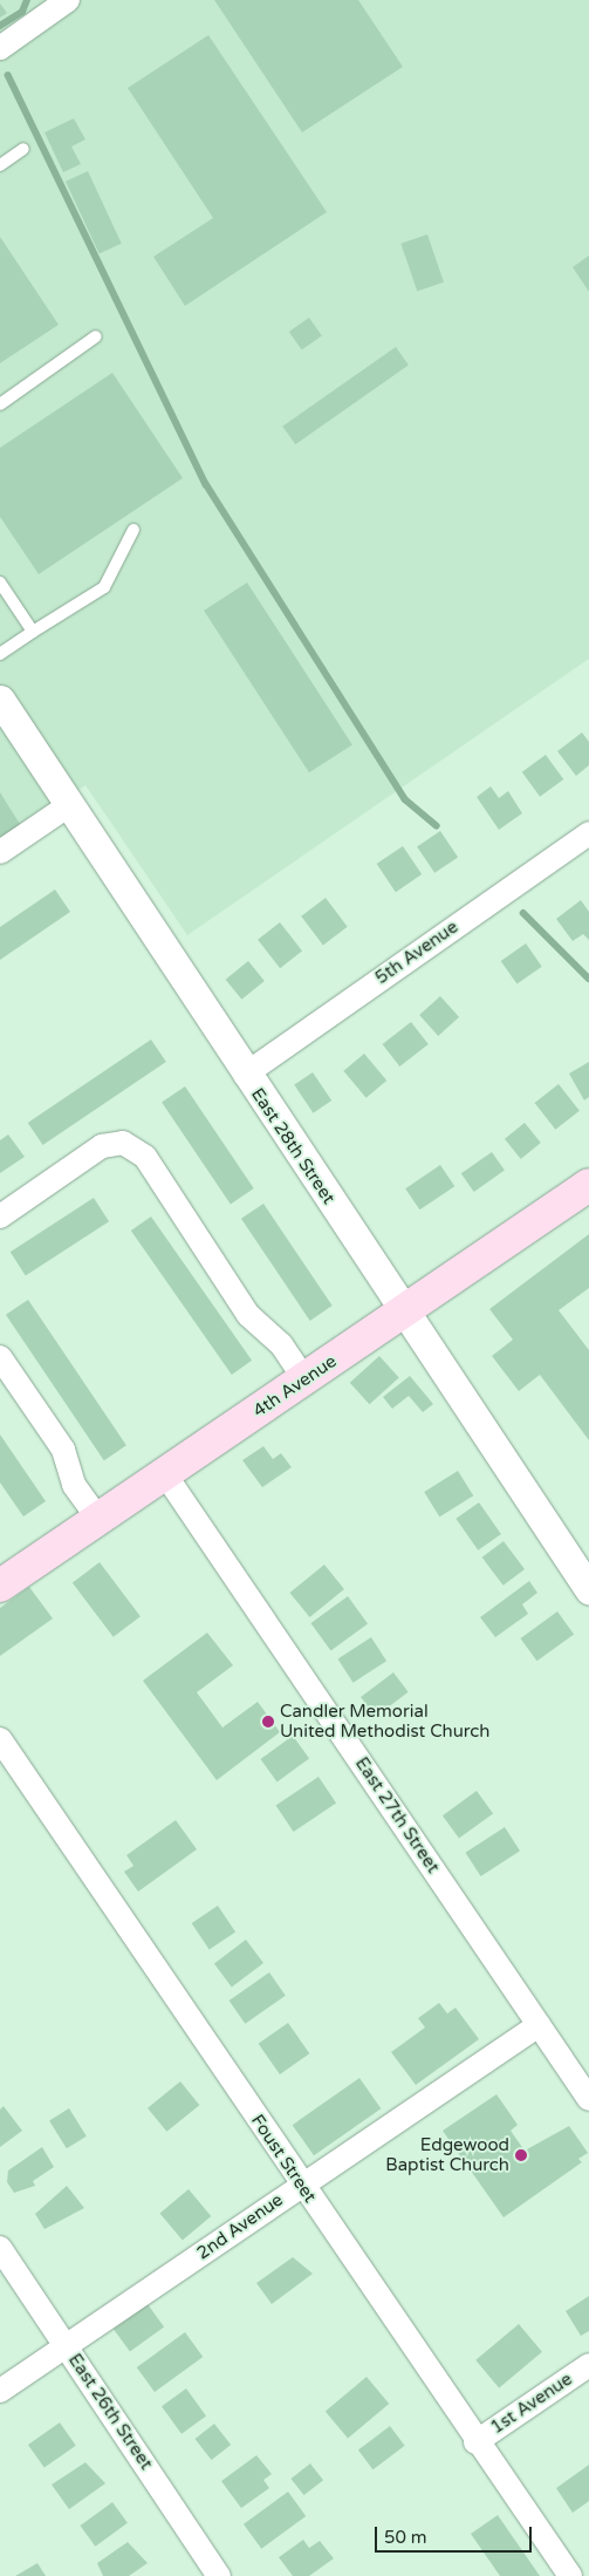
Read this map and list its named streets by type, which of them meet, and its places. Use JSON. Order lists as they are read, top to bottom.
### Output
{
  "streets": {
    "main road": ["4th Avenue"],
    "street": [
      "5th Avenue",
      "East 28th Street",
      "East 27th Street",
      "Foust Street",
      "2nd Avenue",
      "1st Avenue",
      "East 26th Street"
    ]
  },
  "crossings": [
    ["5th Avenue", "East 28th Street"],
    ["East 28th Street", "4th Avenue"],
    ["4th Avenue", "East 27th Street"],
    ["East 27th Street", "2nd Avenue"],
    ["Foust Street", "2nd Avenue"],
    ["Foust Street", "1st Avenue"],
    ["2nd Avenue", "East 26th Street"]
  ],
  "places": ["Candler Memorial United Methodist Church", "Edgewood Baptist Church"],
  "scale_bar": "50 m"
}
